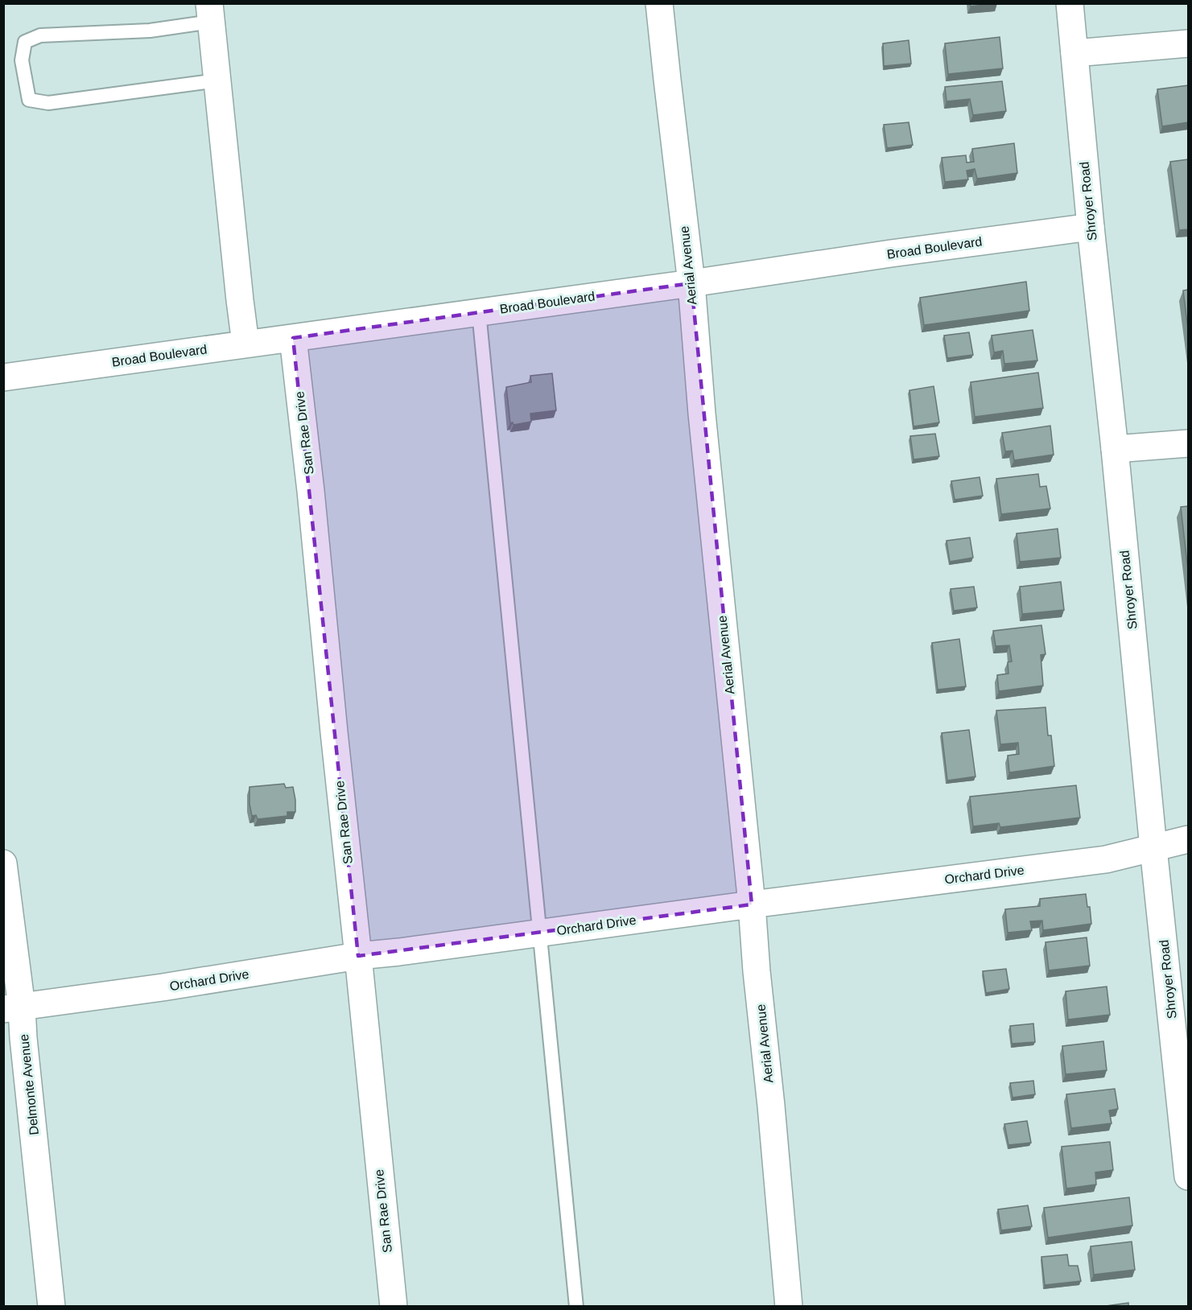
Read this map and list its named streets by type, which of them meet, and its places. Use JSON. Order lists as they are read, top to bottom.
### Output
{
  "streets": {
    "street": [
      "Shroyer Road",
      "Broad Boulevard",
      "Aerial Avenue",
      "San Rae Drive",
      "Orchard Drive",
      "Delmonte Avenue"
    ]
  },
  "crossings": [
    ["Shroyer Road", "Broad Boulevard"],
    ["Shroyer Road", "Orchard Drive"],
    ["Broad Boulevard", "Aerial Avenue"],
    ["Broad Boulevard", "San Rae Drive"],
    ["Aerial Avenue", "Orchard Drive"],
    ["San Rae Drive", "Orchard Drive"],
    ["Orchard Drive", "Delmonte Avenue"]
  ]
}
